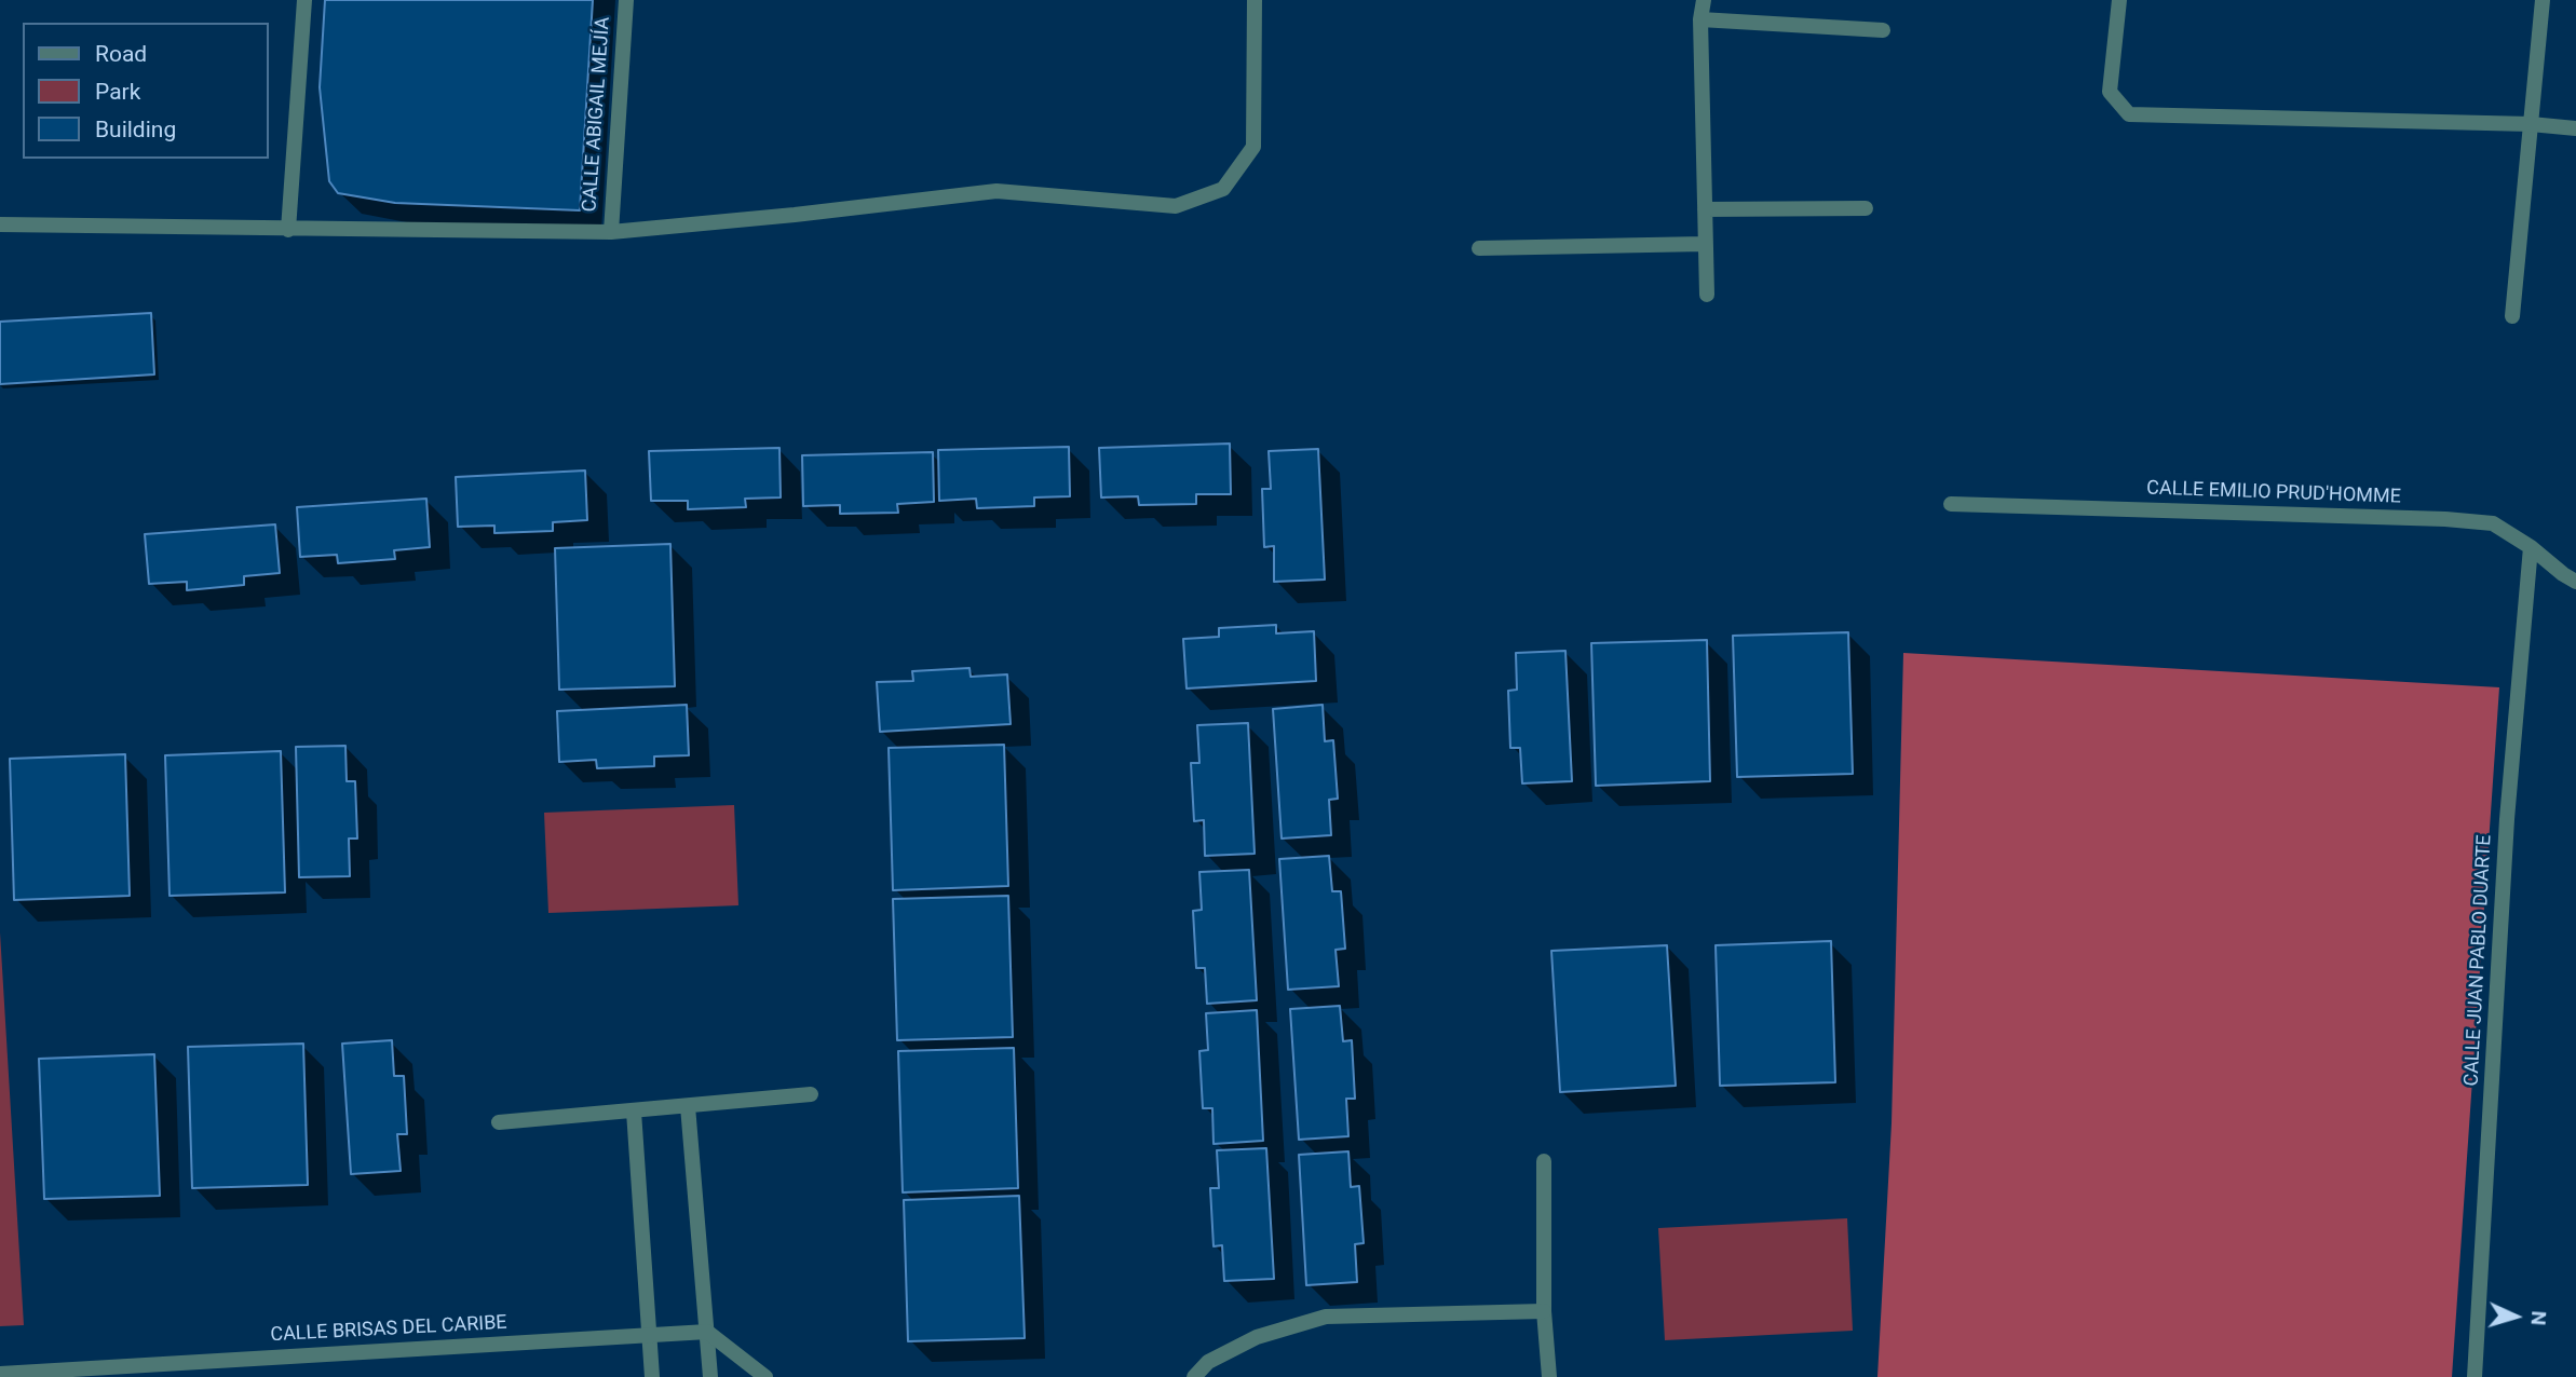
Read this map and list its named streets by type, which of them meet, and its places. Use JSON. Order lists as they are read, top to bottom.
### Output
{
  "streets": {
    "street": [
      "CALLE ABIGAIL MEJÍA",
      "CALLE EMILIO PRUD'HOMME",
      "CALLE JUAN PABLO DUARTE",
      "CALLE BRISAS DEL CARIBE"
    ]
  },
  "crossings": [
    ["CALLE EMILIO PRUD'HOMME", "CALLE JUAN PABLO DUARTE"]
  ],
  "legend": ["Road", "Park", "Building"],
  "north": "right"
}
